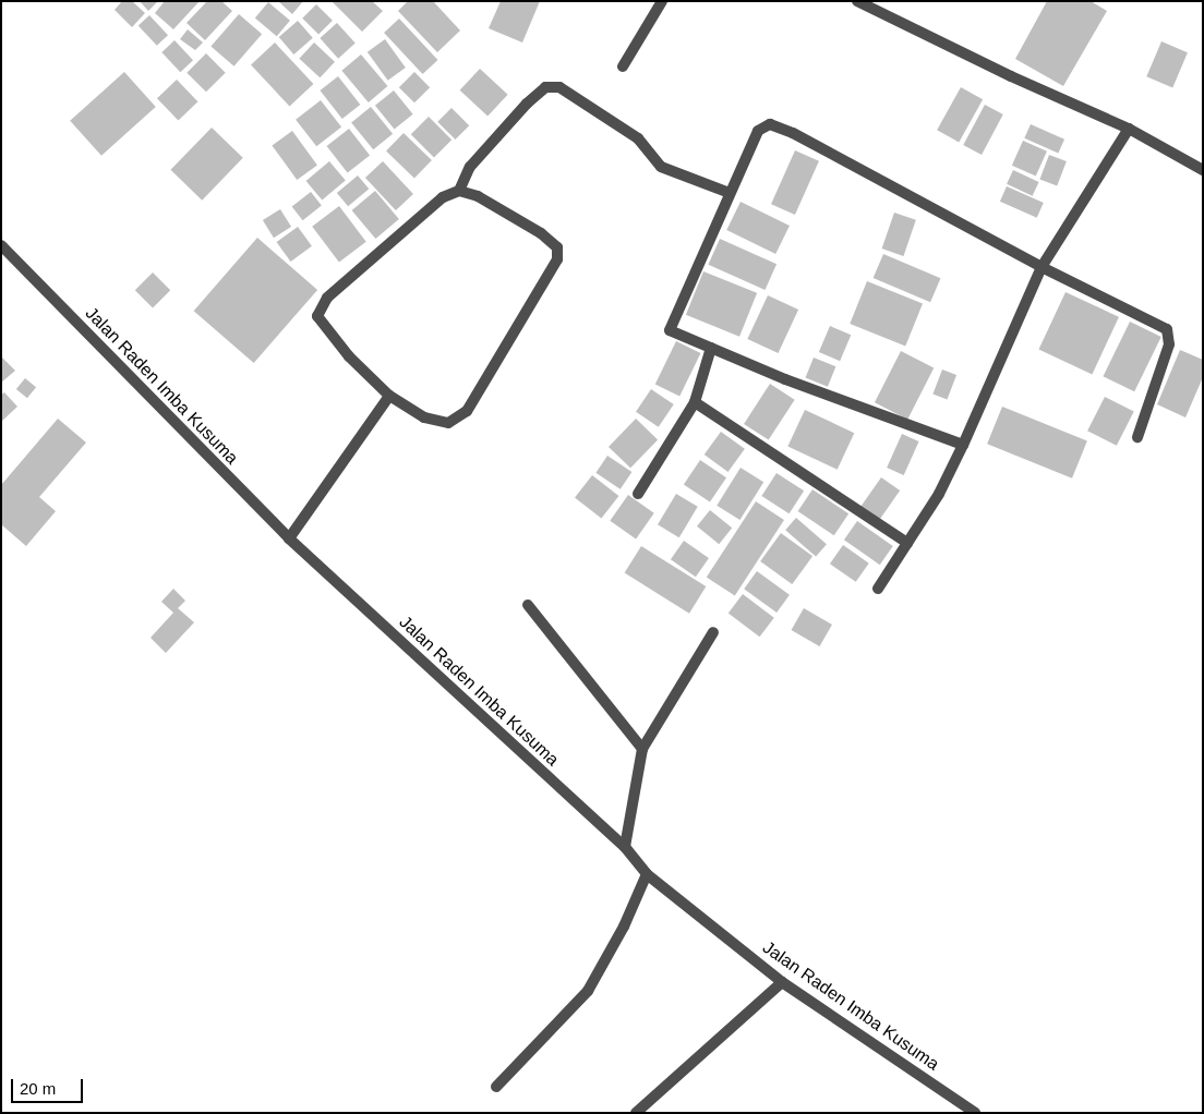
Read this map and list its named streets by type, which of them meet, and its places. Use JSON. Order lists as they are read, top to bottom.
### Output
{
  "streets": {
    "street": ["Jalan Raden Imba Kusuma"]
  },
  "scale_bar": "20 m"
}
